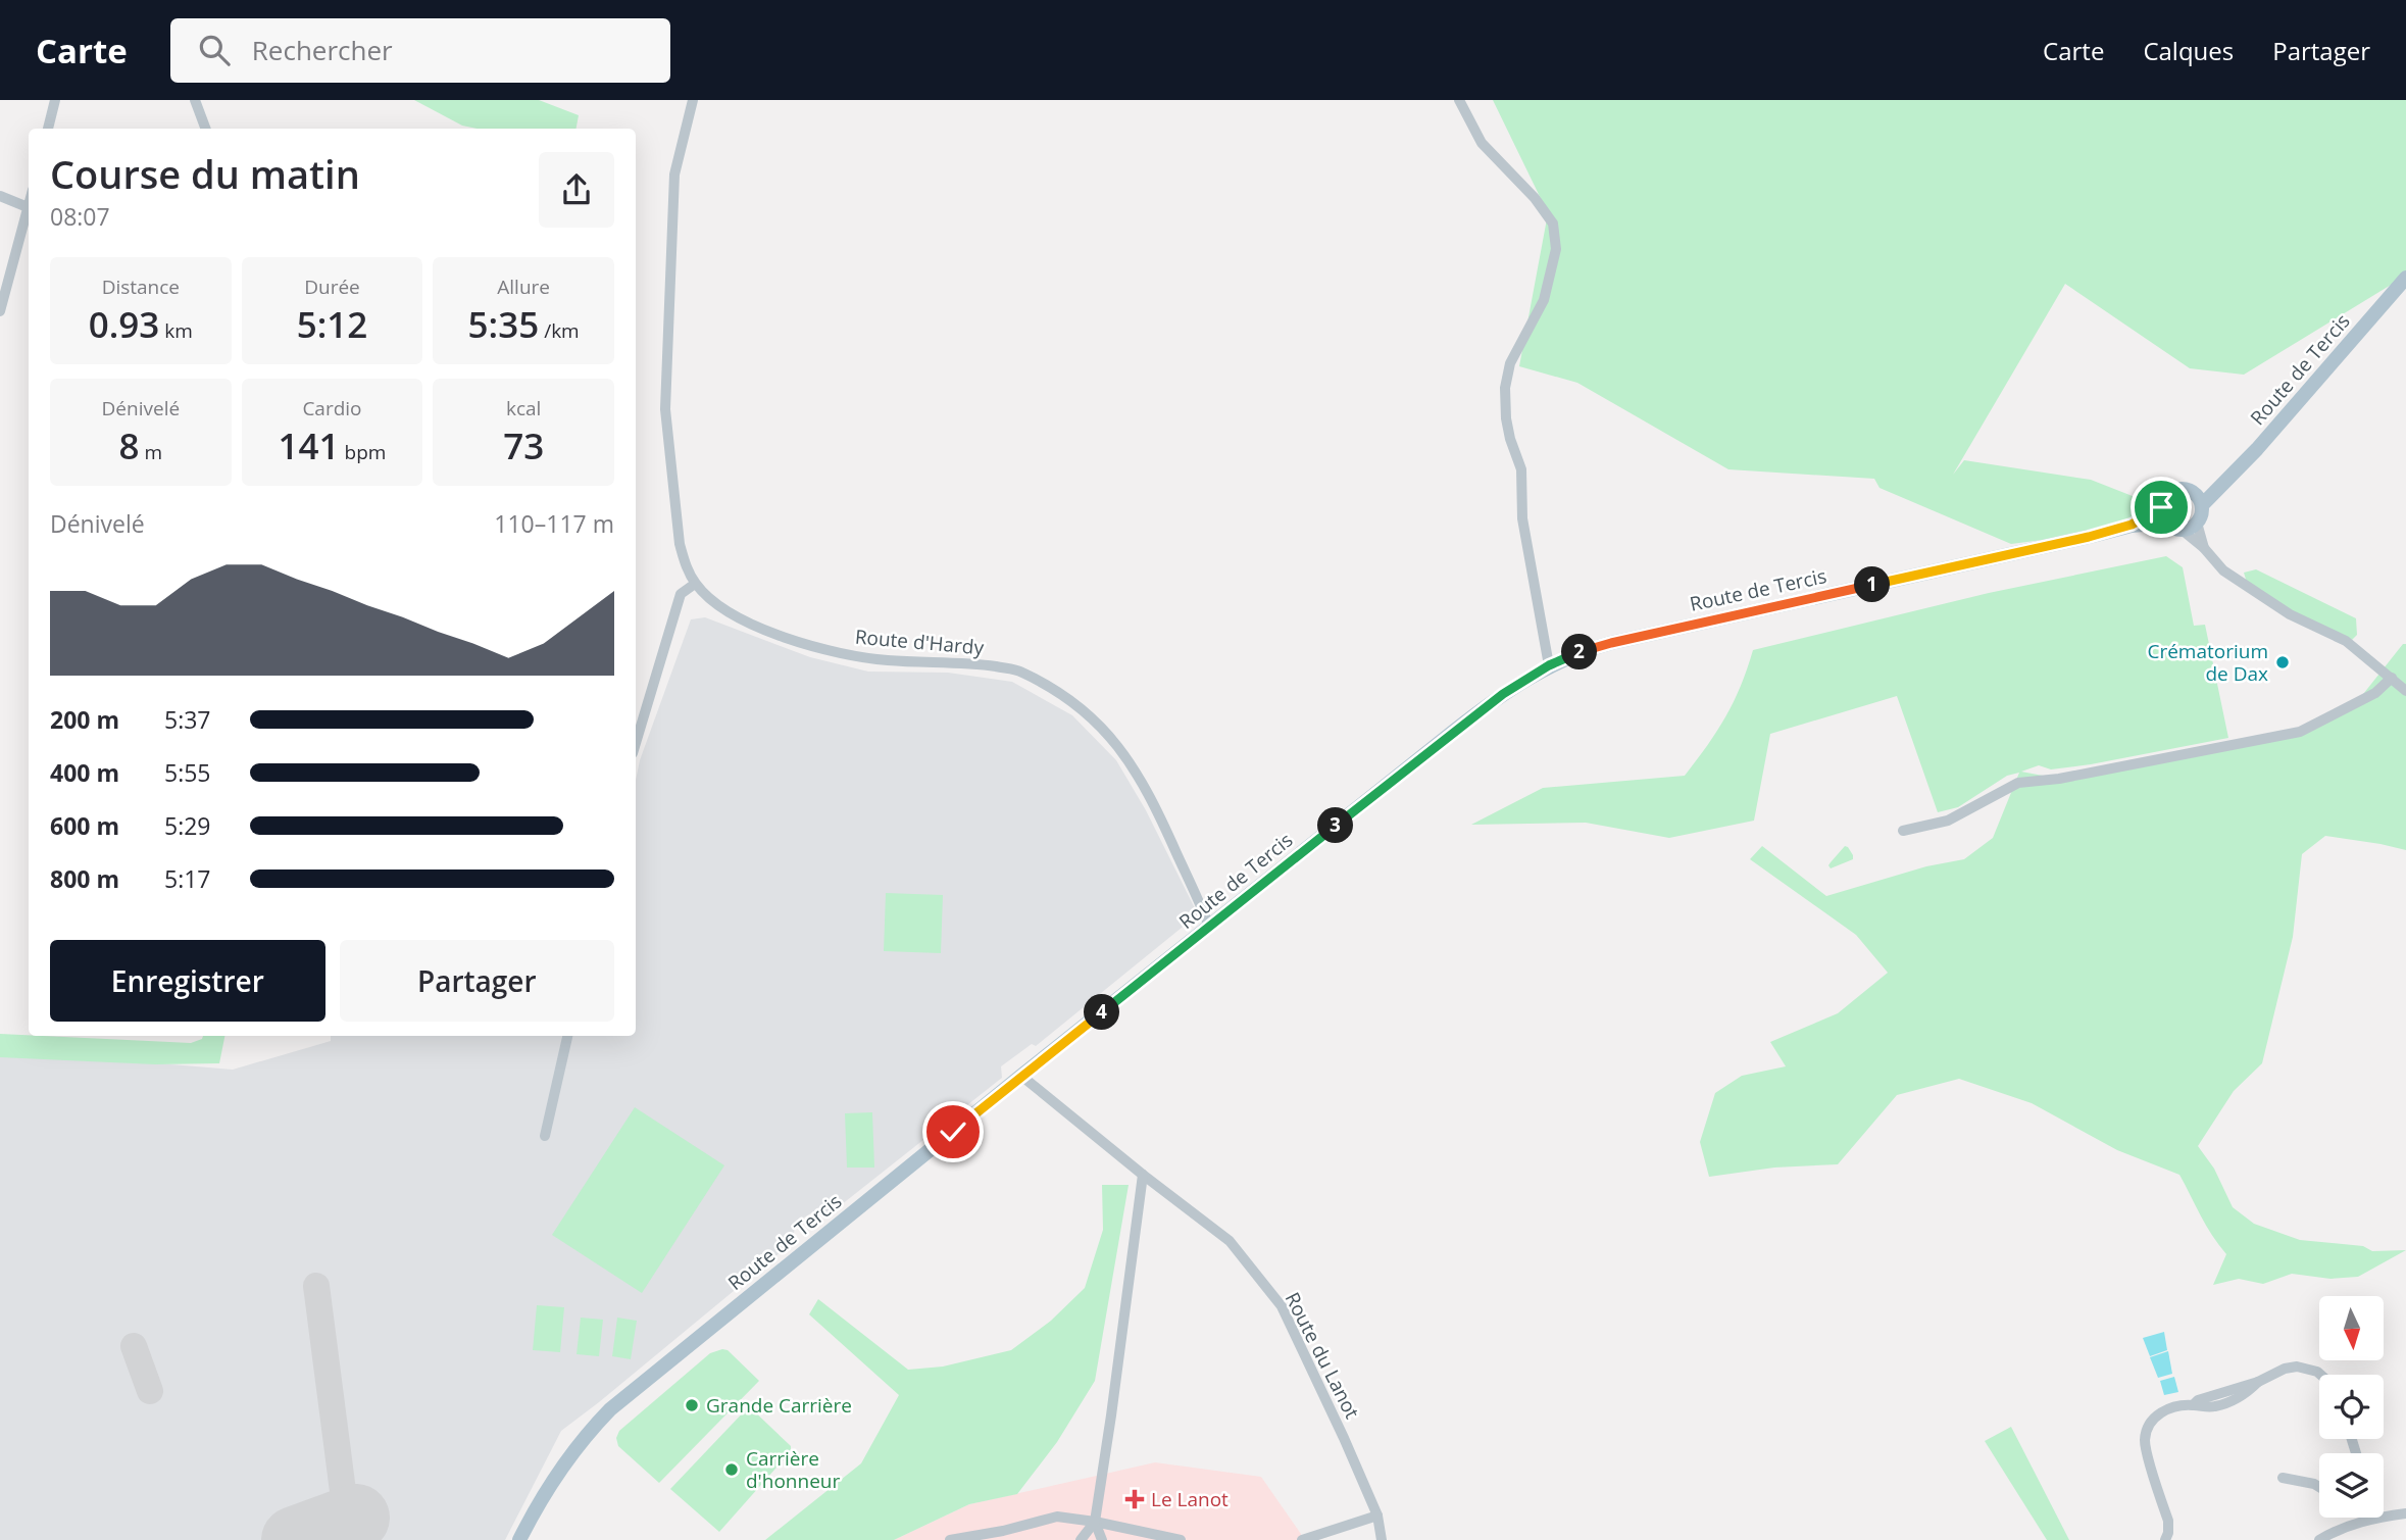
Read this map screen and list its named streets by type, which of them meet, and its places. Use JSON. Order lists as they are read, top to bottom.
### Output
{
  "streets": {
    "main road": ["Route de Tercis"],
    "street": ["Route d'Hardy", "Route du Lanot"]
  },
  "crossings": [
    ["Route de Tercis", "Route d'Hardy"],
    ["Route de Tercis", "Route du Lanot"]
  ],
  "places": {
    "other": ["Crématorium de Dax", "Grande Carrière", "Carrière d'honneur"],
    "health": ["Le Lanot"]
  },
  "north": "bottom",
  "page": {
    "header": "Carte",
    "search": "Rechercher",
    "nav": ["Carte", "Calques", "Partager"],
    "heading": ["Course du matin", "08:07"],
    "stats": [
      ["Distance", "0.93 km"],
      ["Durée", "5:12"],
      ["Allure", "5:35 /km"],
      ["Dénivelé", "8 m"],
      ["Cardio", "141 bpm"],
      ["kcal", "73"]
    ],
    "chart": ["Dénivelé", "110–117 m"],
    "pins": [
      "1",
      "2",
      "3",
      "4"
    ],
    "list": [
      {
        "name": "200 m",
        "note": "5:37"
      },
      {
        "name": "400 m",
        "note": "5:55"
      },
      {
        "name": "600 m",
        "note": "5:29"
      },
      {
        "name": "800 m",
        "note": "5:17"
      }
    ],
    "buttons": ["Enregistrer", "Partager"]
  }
}
